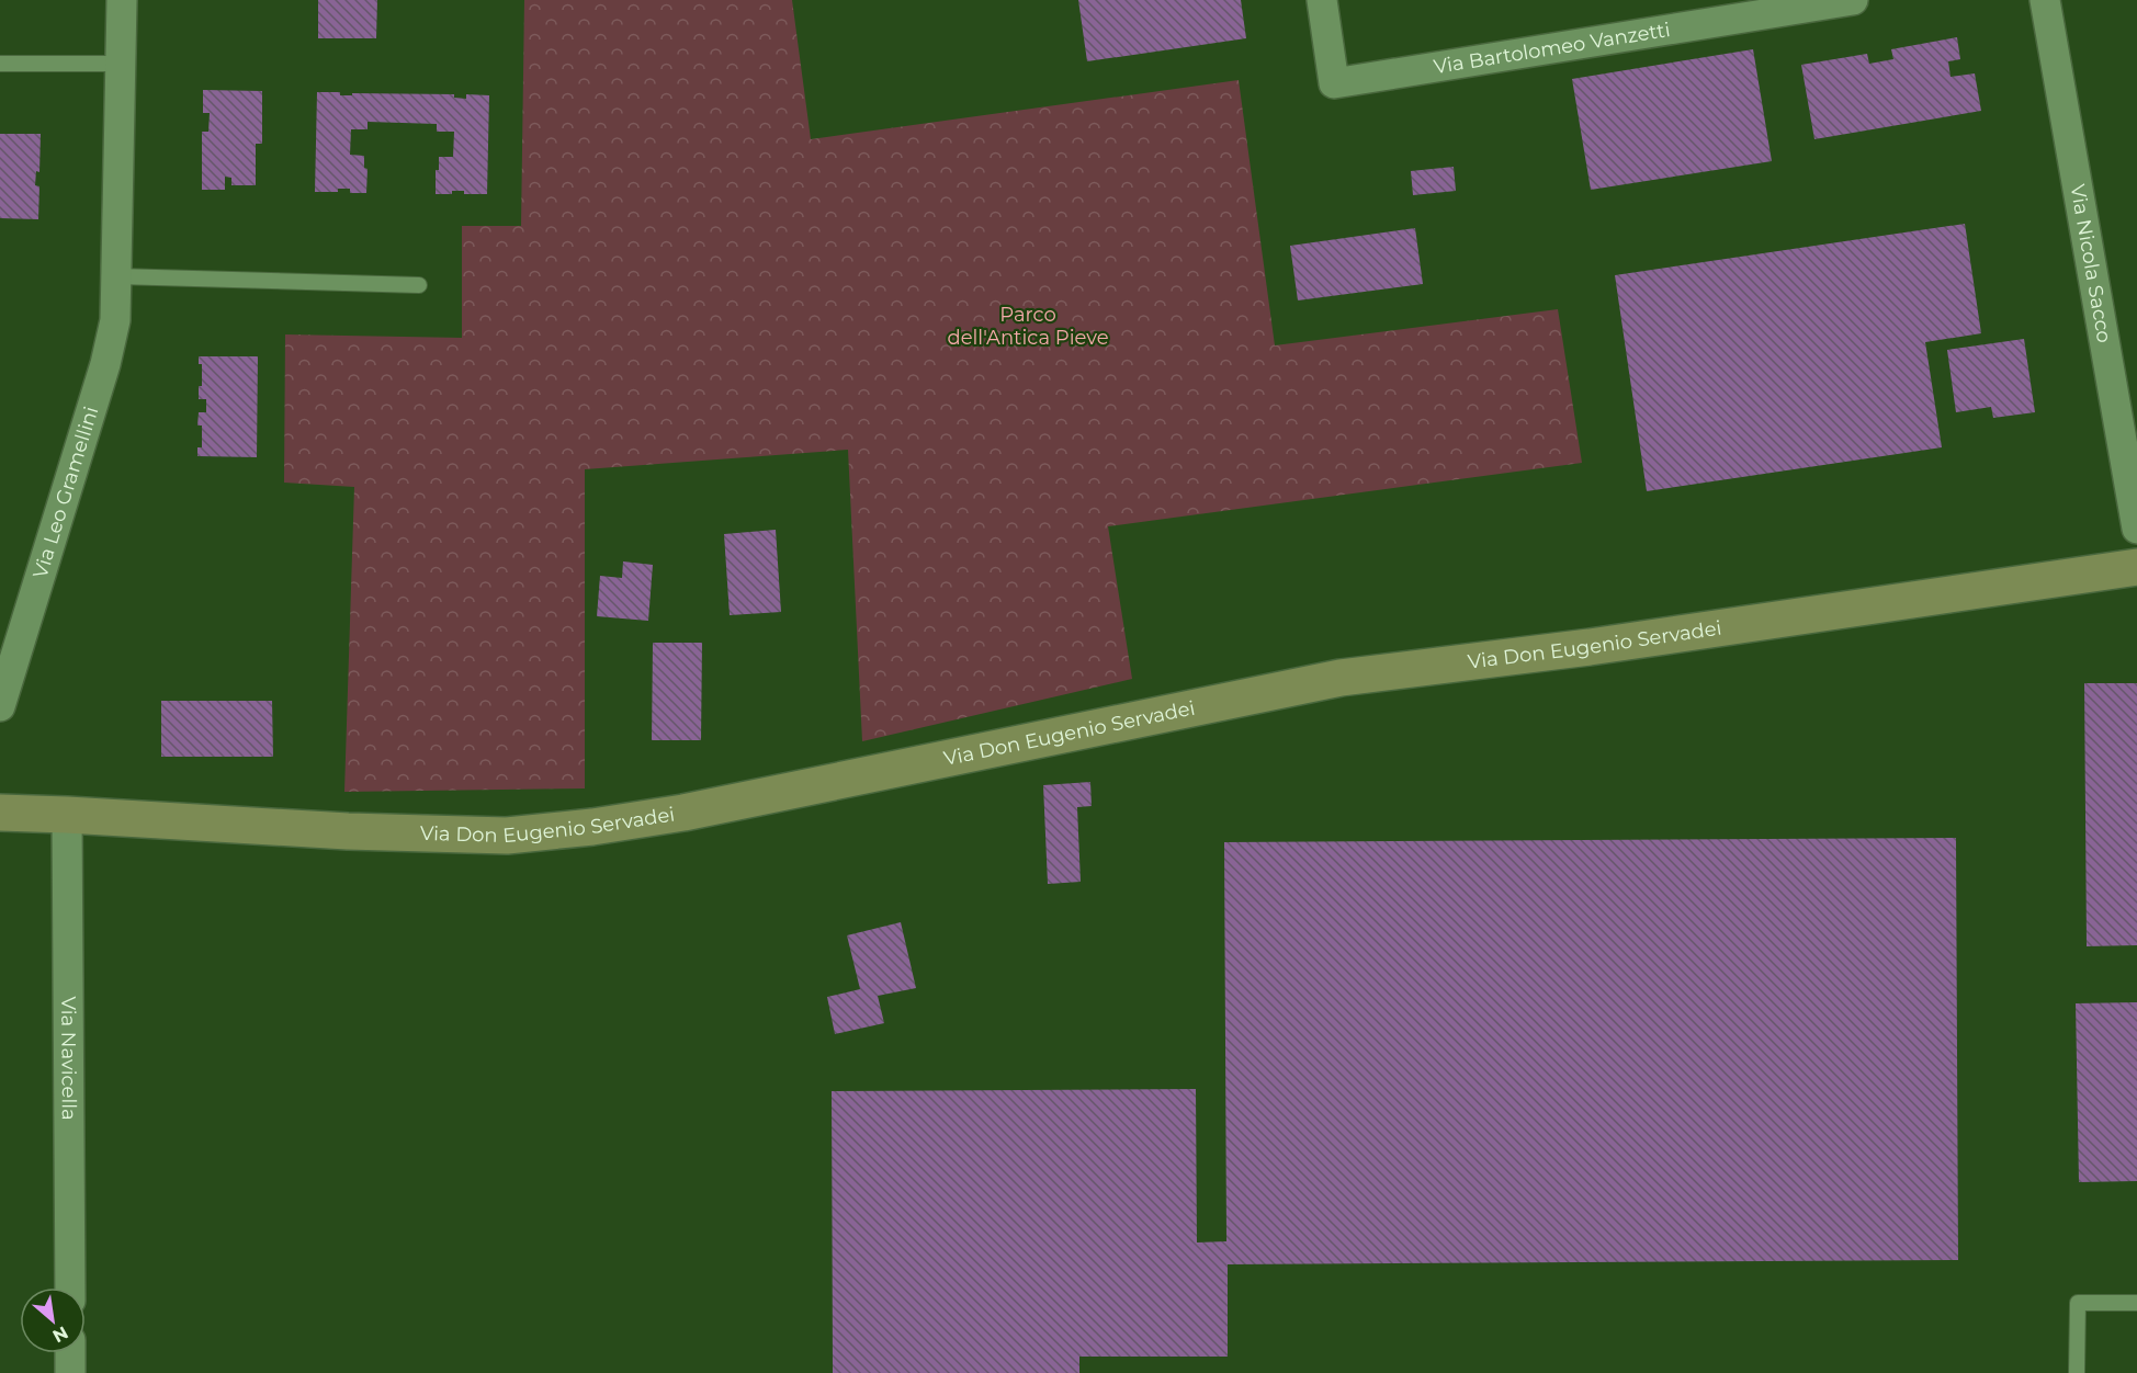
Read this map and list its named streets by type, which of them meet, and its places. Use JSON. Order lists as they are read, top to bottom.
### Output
{
  "streets": {
    "street": [
      "Via Bartolomeo Vanzetti",
      "Via Nicola Sacco",
      "Via Leo Gramellini",
      "Via Don Eugenio Servadei",
      "Via Navicella"
    ]
  },
  "crossings": [
    ["Via Don Eugenio Servadei", "Via Navicella"]
  ],
  "parks": ["Parco dell'Antica Pieve"],
  "north": "bottom right"
}
